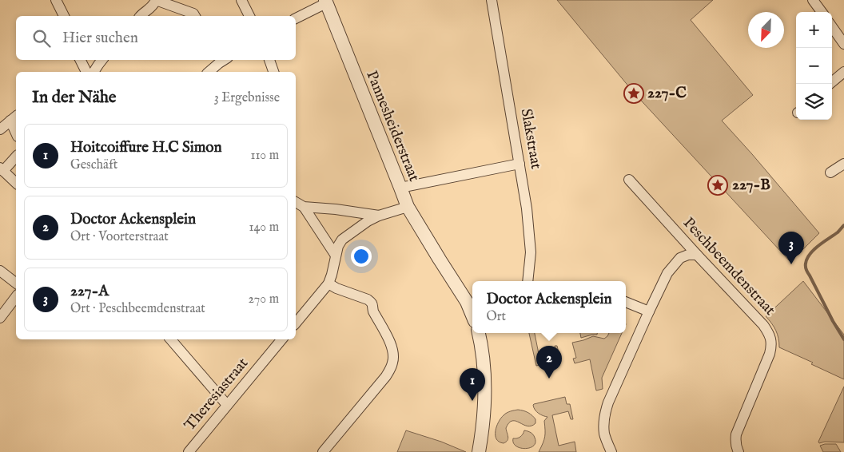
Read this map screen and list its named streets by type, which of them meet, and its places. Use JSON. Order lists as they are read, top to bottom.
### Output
{
  "streets": {
    "street": [
      "Pannesheiderstraat",
      "Slakstraat",
      "Peschbeemdenstraat",
      "Theresiastraat"
    ]
  },
  "places": {
    "place": ["227-C", "227-B"]
  },
  "north": "bottom left",
  "page": {
    "map_buttons": ["+", "−"],
    "search": "Hier suchen",
    "heading": ["In der Nähe", "3 Ergebnisse"],
    "list": [
      {
        "mark": "1",
        "name": "Hoitcoiffure H.C Simon",
        "note": "Geschäft",
        "value": "110 m"
      },
      {
        "mark": "2",
        "name": "Doctor Ackensplein",
        "note": "Ort · Voorterstraat",
        "value": "140 m"
      },
      {
        "mark": "3",
        "name": "227-A",
        "note": "Ort · Peschbeemdenstraat",
        "value": "270 m"
      }
    ],
    "pins": ["3", "2", "1"],
    "popup": ["Doctor Ackensplein", "Ort"]
  }
}
